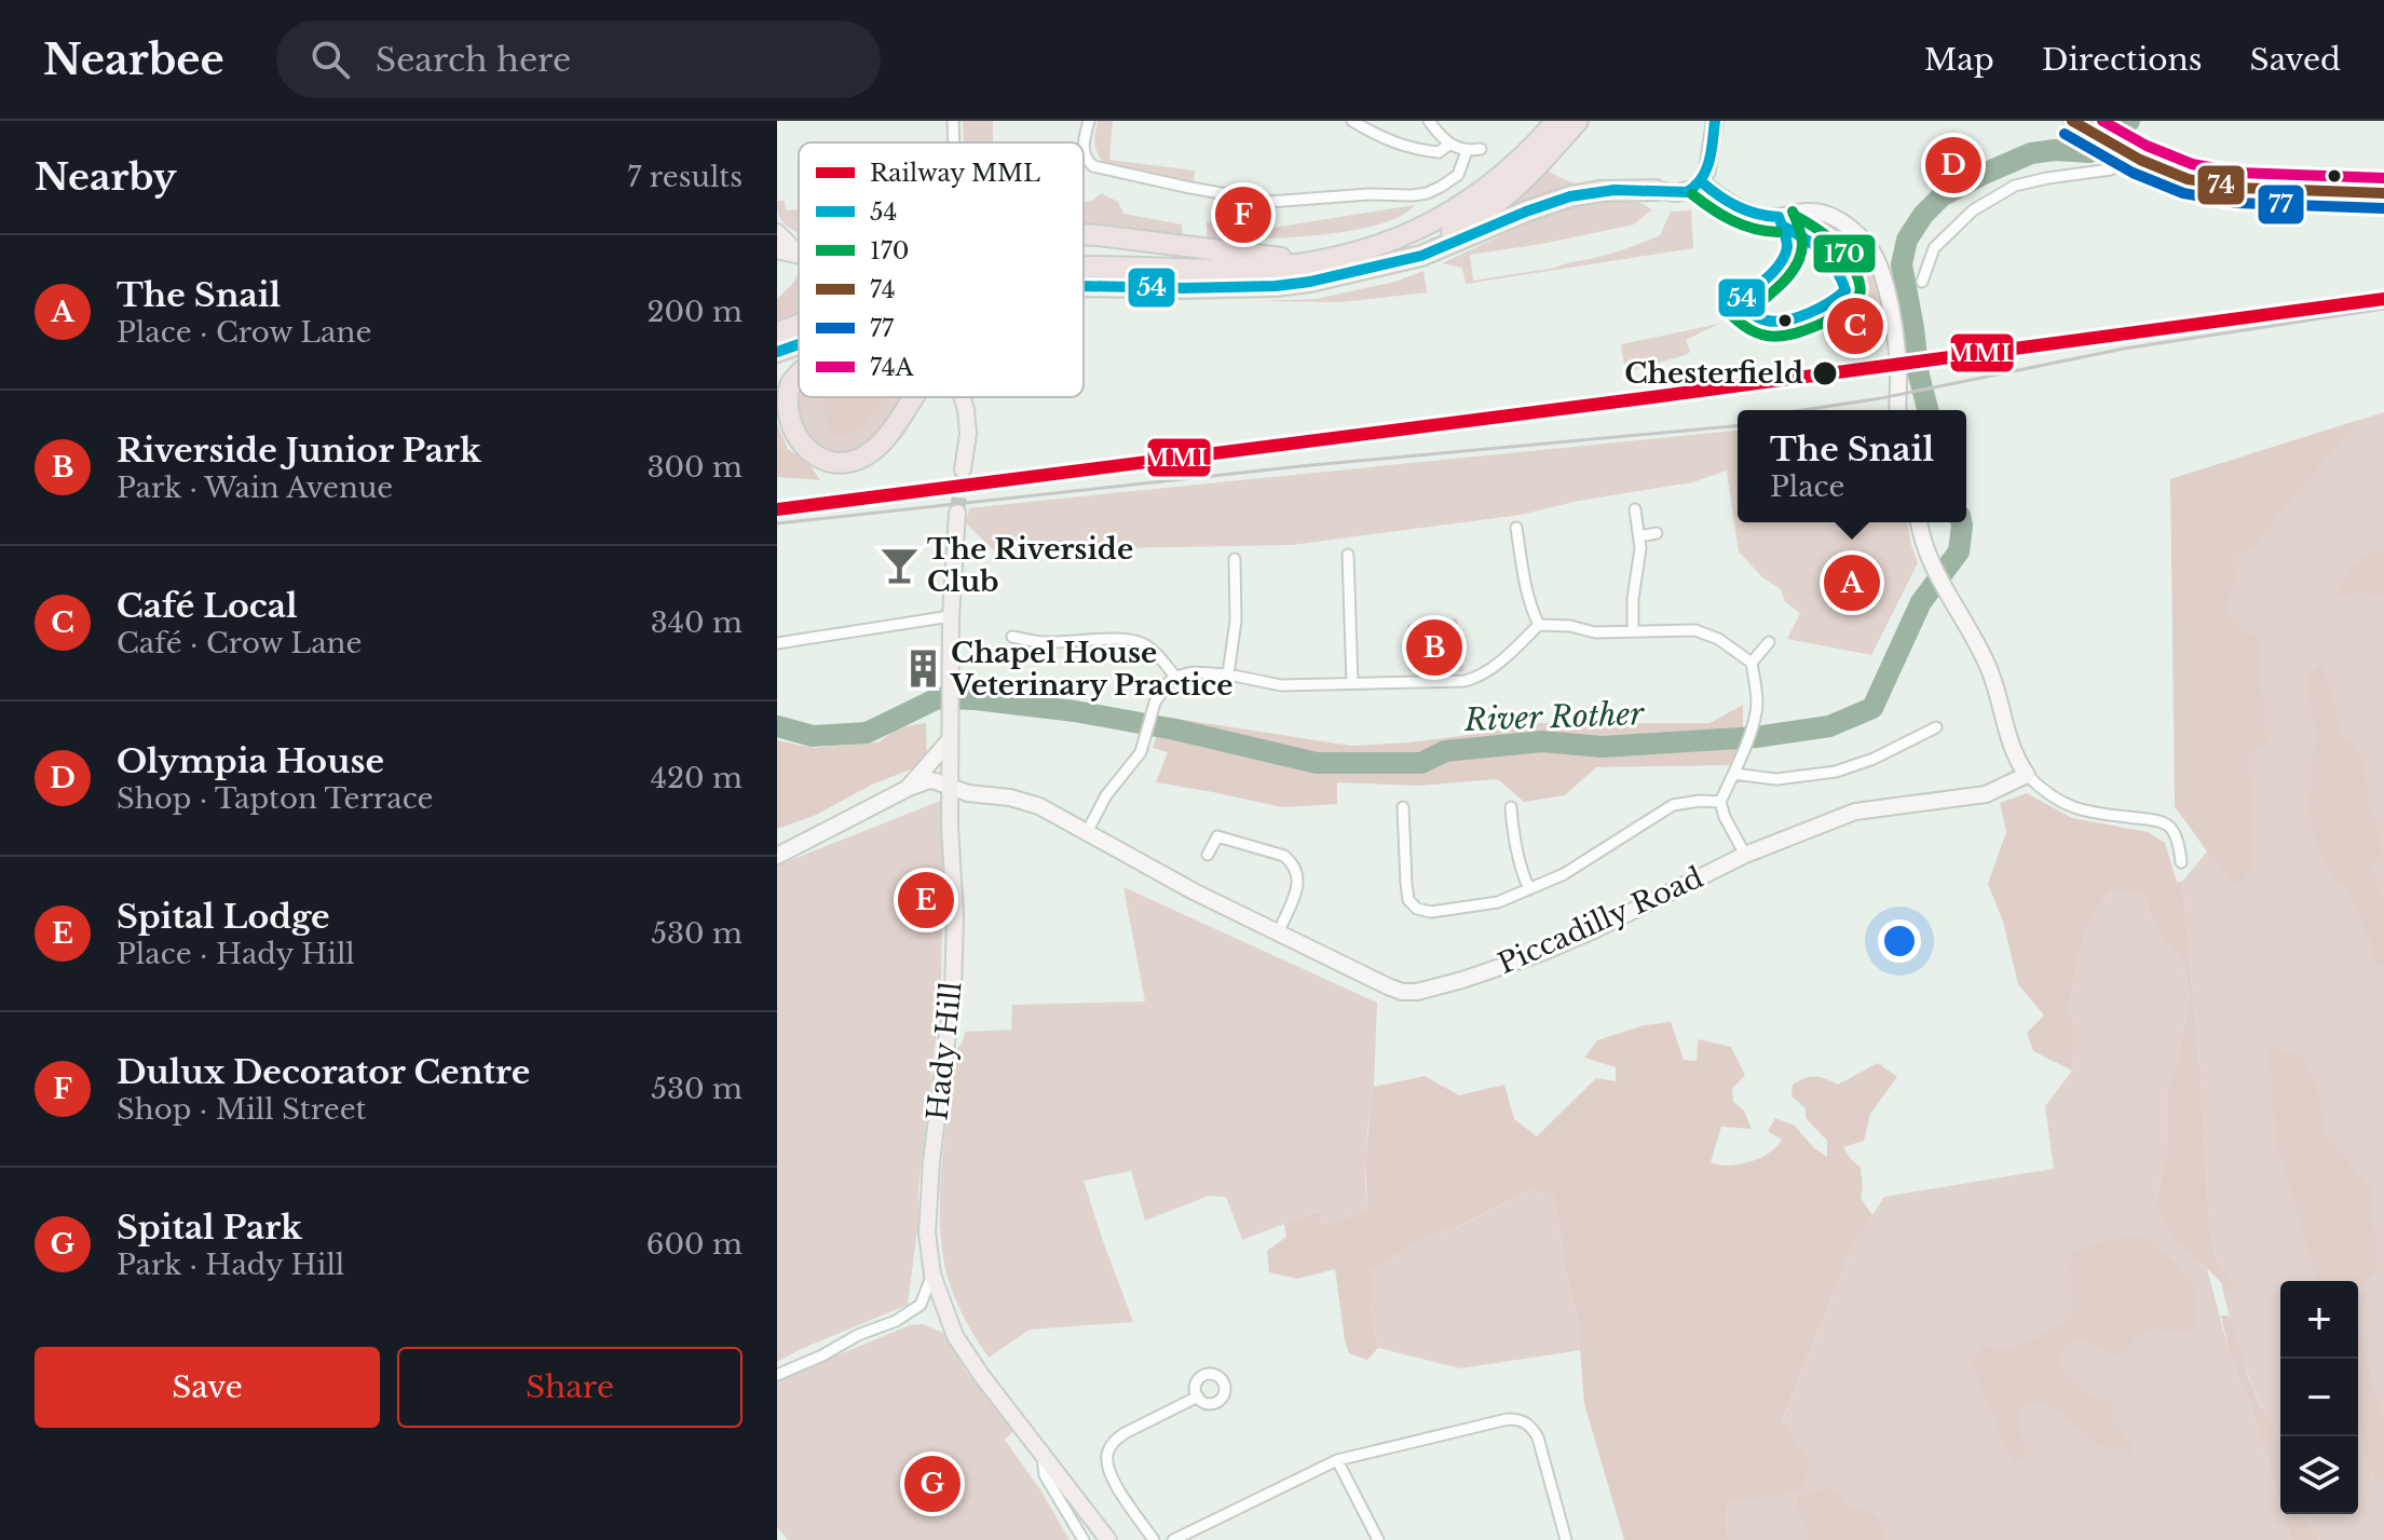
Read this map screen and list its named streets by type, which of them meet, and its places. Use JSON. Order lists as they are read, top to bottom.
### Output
{
  "streets": {
    "main road": ["Hady Hill"],
    "street": ["Piccadilly Road"]
  },
  "crossings": [
    ["Piccadilly Road", "Hady Hill"]
  ],
  "water": ["River Rother"],
  "places": {
    "other": ["Chesterfield"],
    "bar": ["The Riverside Club"],
    "building": ["Chapel House Veterinary Practice"]
  },
  "lines": [
    "transit line 54",
    "transit line 74",
    "transit line 74A",
    "transit line 77",
    "transit line 170",
    "rail line MML"
  ],
  "legend": [
    "Railway MML",
    "54",
    "170",
    "74",
    "77",
    "74A"
  ],
  "page": {
    "header": "Nearbee",
    "search": "Search here",
    "nav": ["Map", "Directions", "Saved"],
    "heading": ["Nearby", "7 results"],
    "pins": [
      "D",
      "F",
      "C",
      "A",
      "B",
      "E",
      "G"
    ],
    "list": [
      {
        "mark": "A",
        "name": "The Snail",
        "note": "Place · Crow Lane",
        "value": "200 m"
      },
      {
        "mark": "B",
        "name": "Riverside Junior Park",
        "note": "Park · Wain Avenue",
        "value": "300 m"
      },
      {
        "mark": "C",
        "name": "Café Local",
        "note": "Café · Crow Lane",
        "value": "340 m"
      },
      {
        "mark": "D",
        "name": "Olympia House",
        "note": "Shop · Tapton Terrace",
        "value": "420 m"
      },
      {
        "mark": "E",
        "name": "Spital Lodge",
        "note": "Place · Hady Hill",
        "value": "530 m"
      },
      {
        "mark": "F",
        "name": "Dulux Decorator Centre",
        "note": "Shop · Mill Street",
        "value": "530 m"
      },
      {
        "mark": "G",
        "name": "Spital Park",
        "note": "Park · Hady Hill",
        "value": "600 m"
      }
    ],
    "popup": ["The Snail", "Place"],
    "map_buttons": ["+", "−"],
    "buttons": ["Save", "Share"]
  }
}
